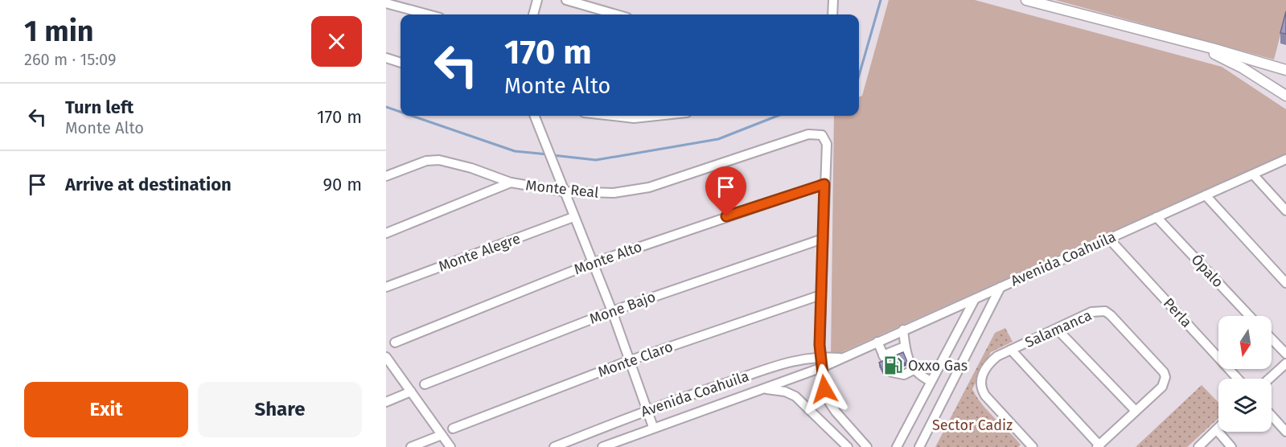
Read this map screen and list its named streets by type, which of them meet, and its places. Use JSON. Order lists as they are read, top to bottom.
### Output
{
  "streets": {
    "street": [
      "Monte Real",
      "Monte Alegre",
      "Monte Alto",
      "Avenida Coahuila",
      "Ópalo",
      "Mone Bajo",
      "Perla",
      "Salamanca",
      "Monte Claro"
    ]
  },
  "crossings": [
    ["Monte Real", "Monte Alto"],
    ["Avenida Coahuila", "Ópalo"],
    ["Avenida Coahuila", "Perla"]
  ],
  "parks": ["Sector Cadiz"],
  "places": {
    "fuel station": ["Oxxo Gas"]
  },
  "north": "bottom",
  "page": {
    "heading": ["1 min", "260 m · 15:09"],
    "turn": ["170 m", "Monte Alto"],
    "list": [
      {
        "name": "Turn left",
        "note": "Monte Alto",
        "value": "170 m"
      },
      {
        "name": "Arrive at destination",
        "value": "90 m"
      }
    ],
    "buttons": ["Exit", "Share"]
  }
}
